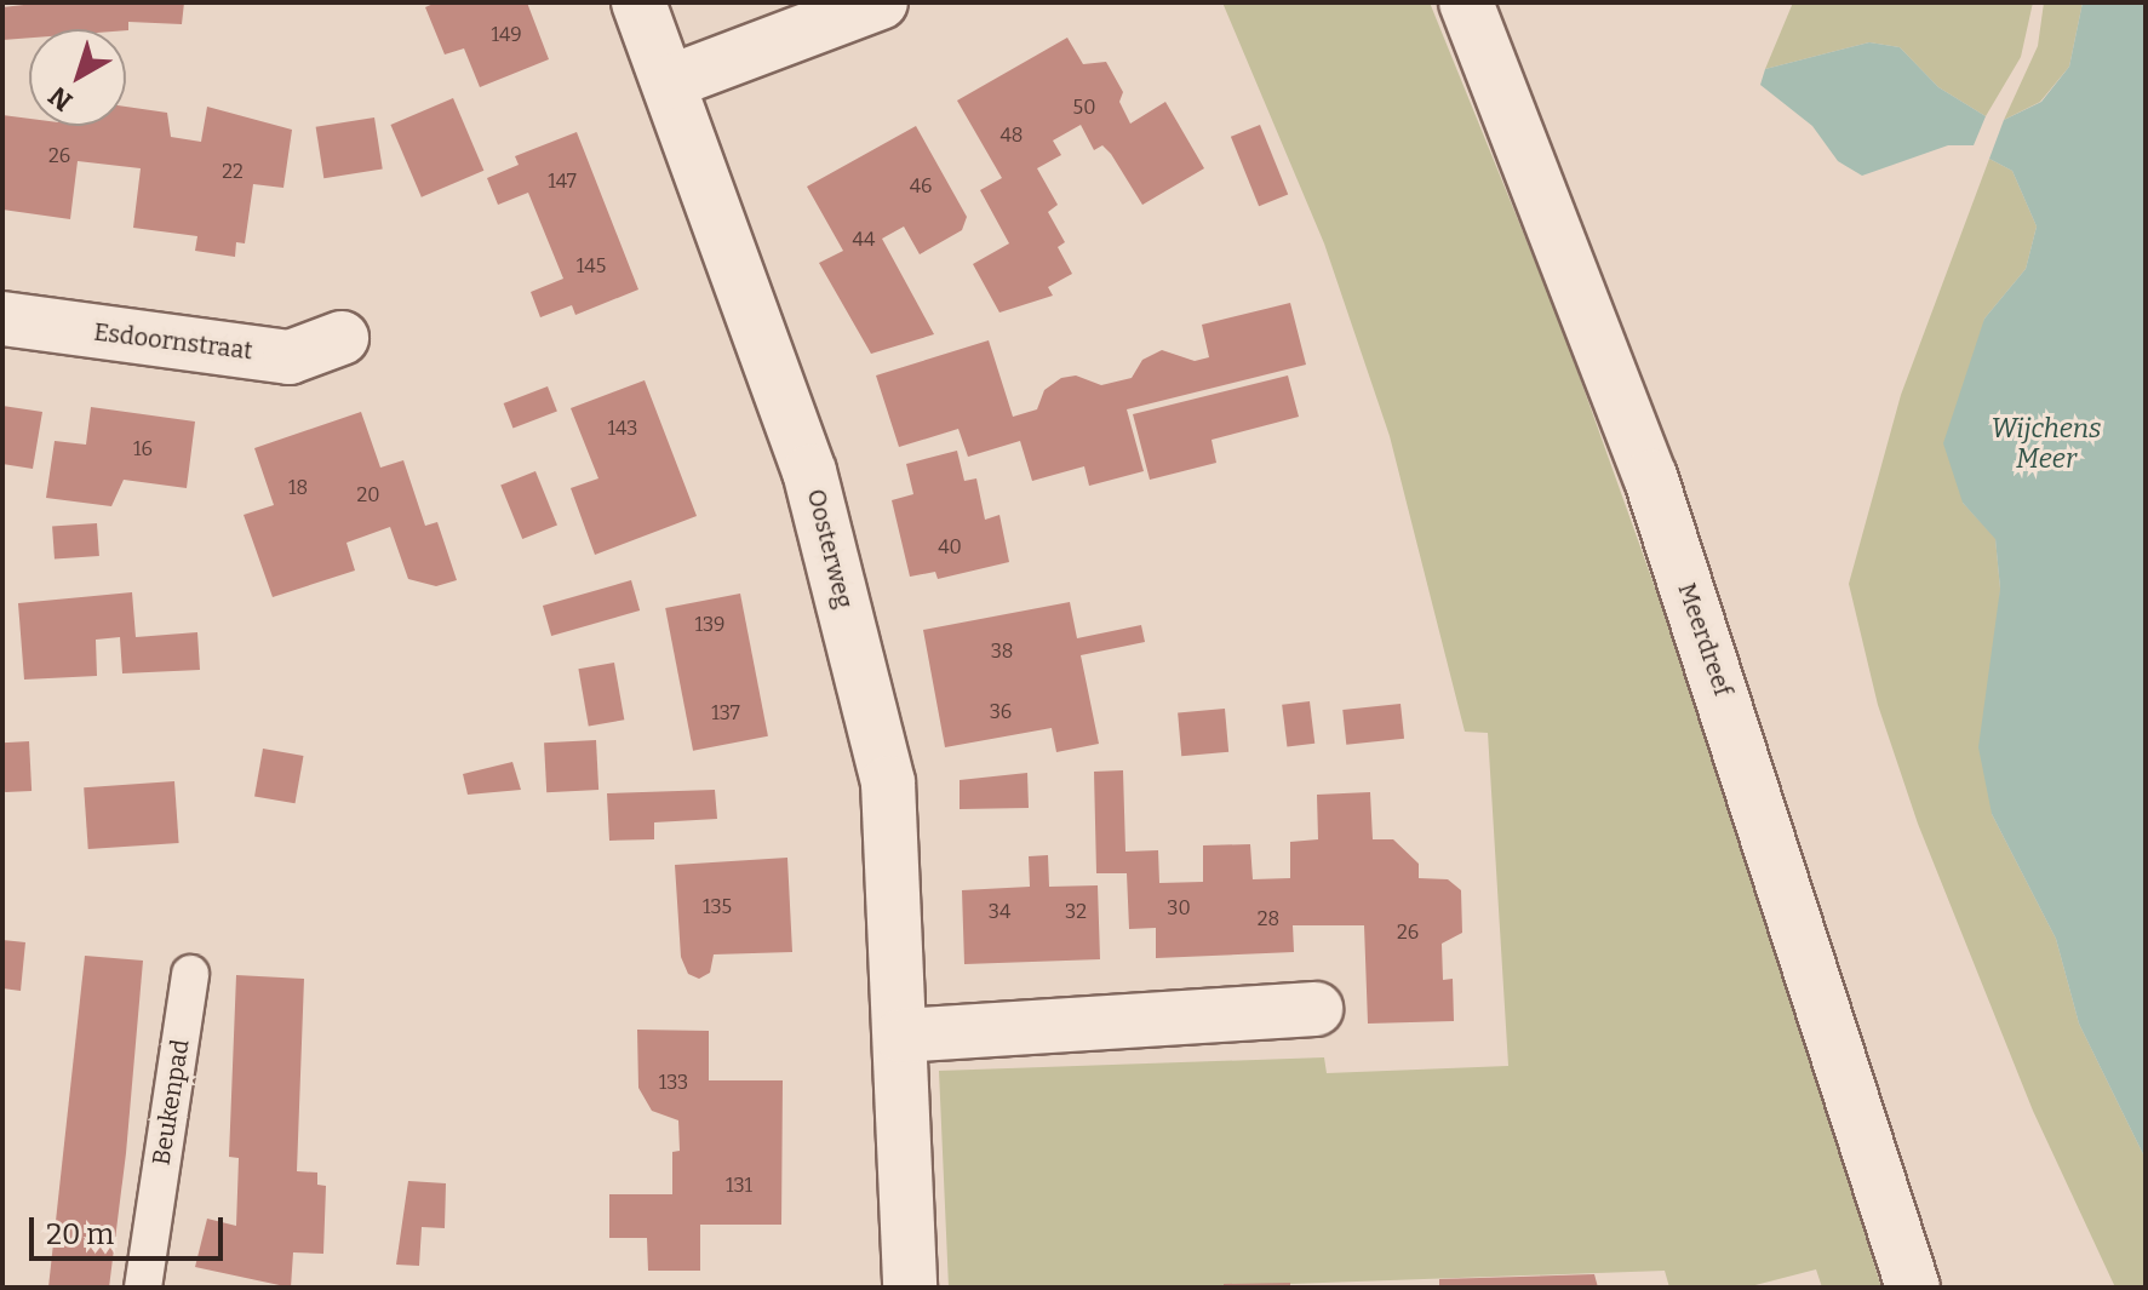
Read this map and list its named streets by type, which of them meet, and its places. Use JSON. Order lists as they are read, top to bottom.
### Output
{
  "streets": {
    "street": ["Esdoornstraat", "Oosterweg", "Meerdreef"],
    "lane": ["Beukenpad"]
  },
  "water": ["Wijchens Meer"],
  "house_numbers": [
    "149",
    "50",
    "48",
    "26",
    "22",
    "147",
    "46",
    "44",
    "145",
    "143",
    "16",
    "18",
    "20",
    "40",
    "139",
    "38",
    "36",
    "137",
    "135",
    "30",
    "34",
    "32",
    "28",
    "26",
    "133",
    "131"
  ],
  "scale_bar": "20 m",
  "north": "bottom left"
}
